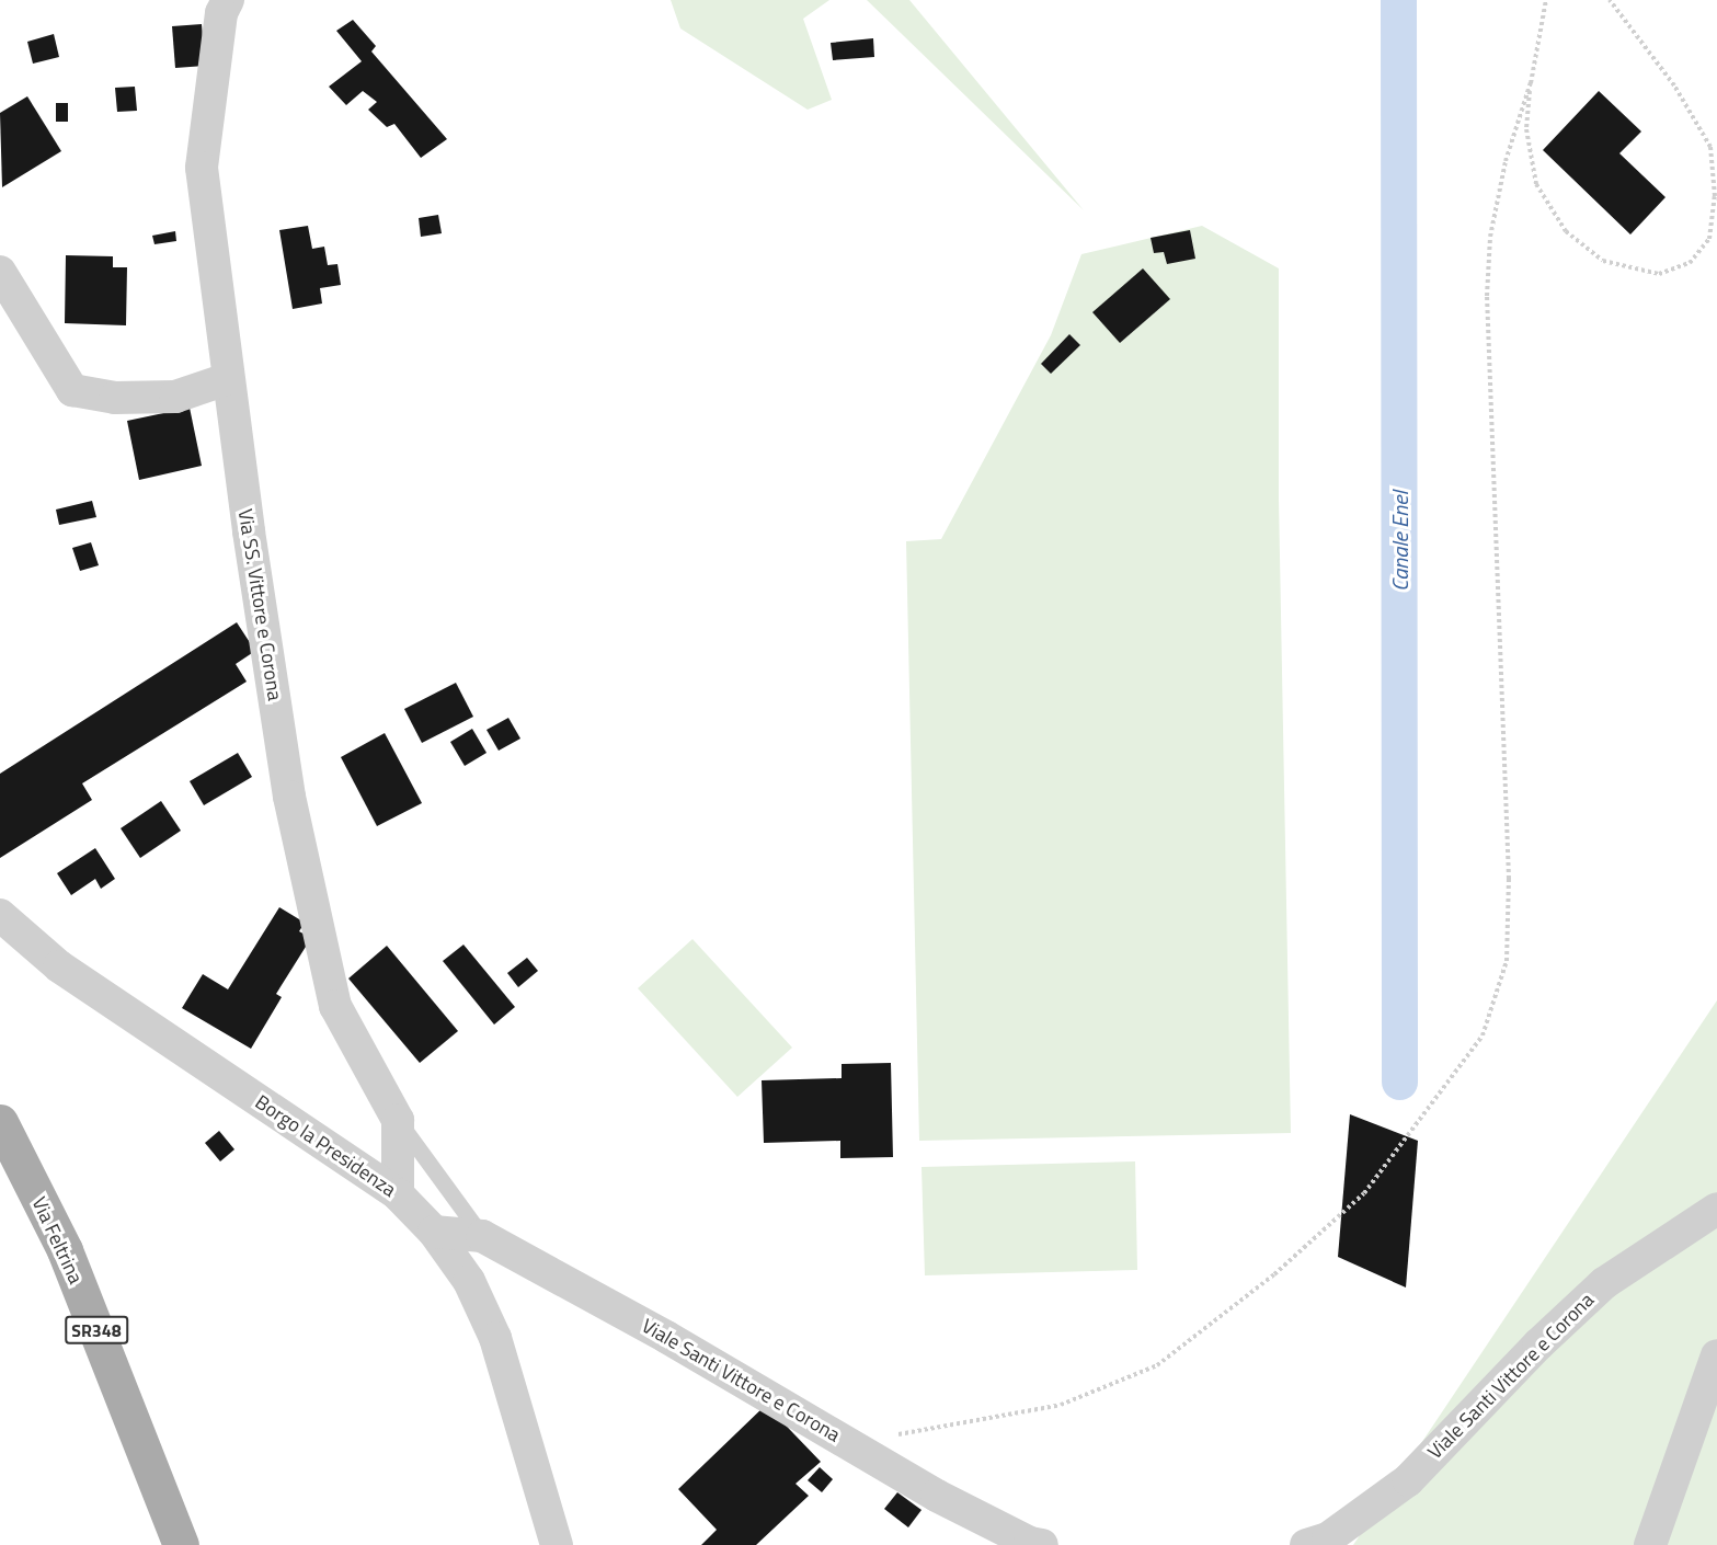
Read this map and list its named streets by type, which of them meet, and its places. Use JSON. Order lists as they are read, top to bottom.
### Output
{
  "streets": {
    "main road": ["Via Feltrina", "SR348"],
    "street": ["Via SS. Vittore e Corona", "Borgo la Presidenza", "Viale Santi Vittore e Corona"]
  },
  "crossings": [
    ["Via SS. Vittore e Corona", "Borgo la Presidenza"],
    ["Borgo la Presidenza", "Viale Santi Vittore e Corona"]
  ],
  "water": ["Canale Enel"]
}
